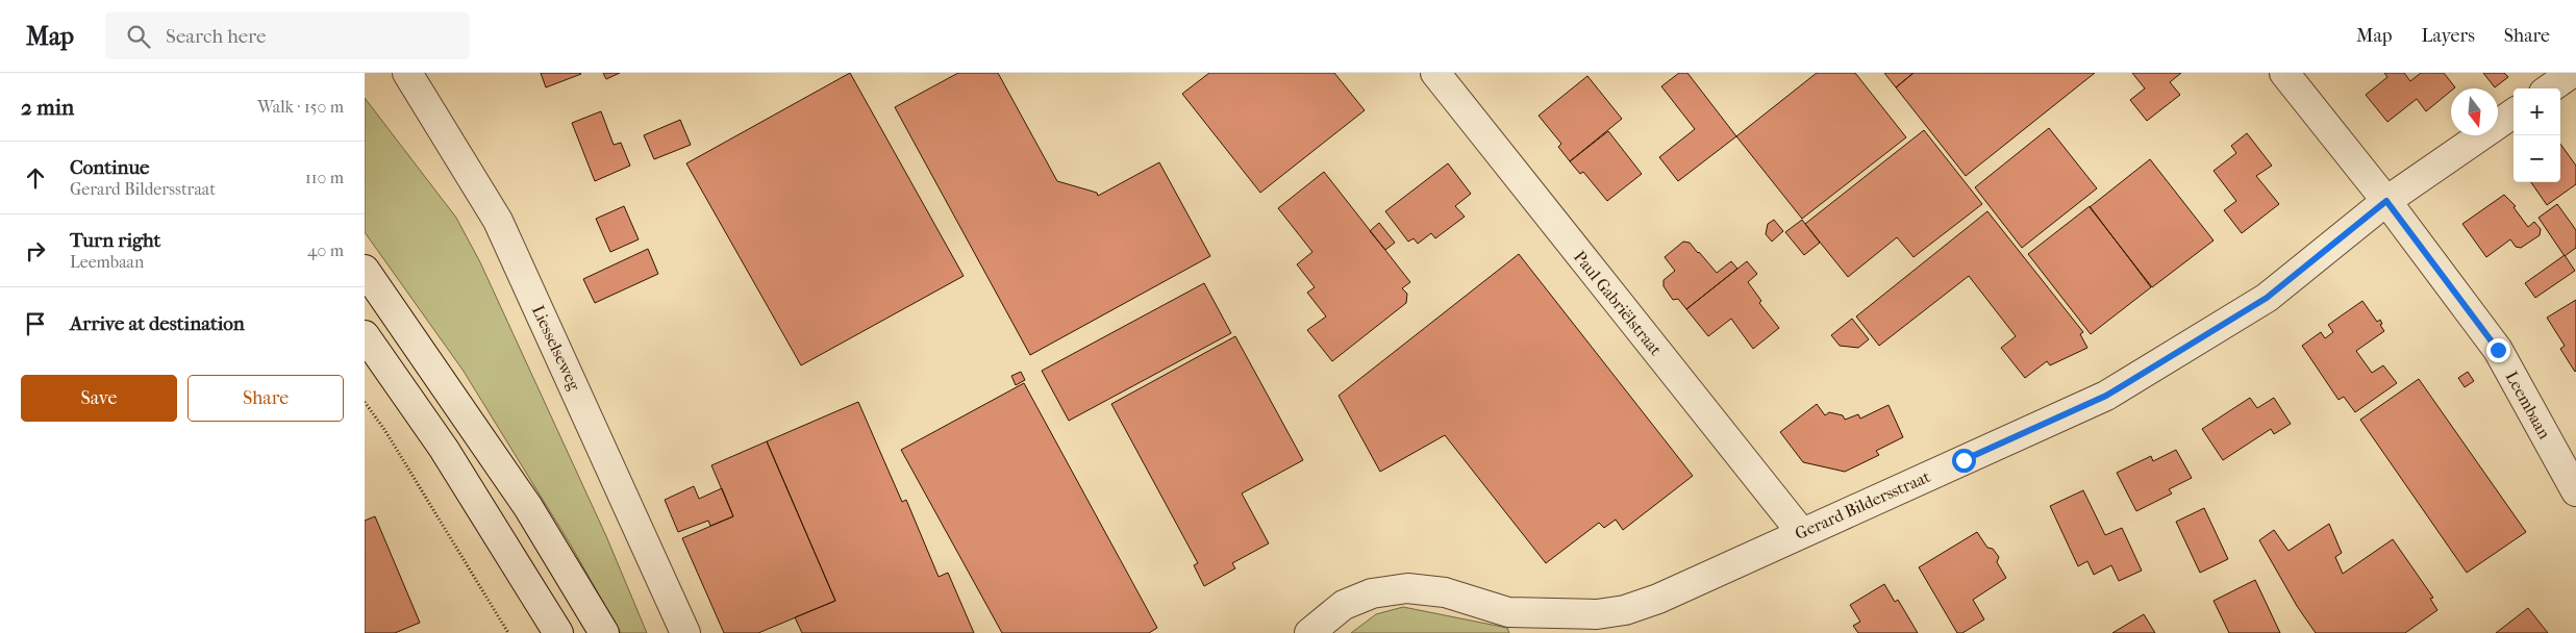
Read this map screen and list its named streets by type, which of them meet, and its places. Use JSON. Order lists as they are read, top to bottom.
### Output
{
  "streets": {
    "street": [
      "Paul Gabriëlstraat",
      "Liesselseweg",
      "Leembaan",
      "Gerard Bildersstraat"
    ]
  },
  "crossings": [
    ["Paul Gabriëlstraat", "Gerard Bildersstraat"],
    ["Leembaan", "Gerard Bildersstraat"]
  ],
  "north": "bottom",
  "page": {
    "header": "Map",
    "search": "Search here",
    "nav": ["Map", "Layers", "Share"],
    "heading": ["2 min", "Walk · 150 m"],
    "map_buttons": ["+", "−"],
    "list": [
      ["Continue", "Gerard Bildersstraat", "110 m"],
      ["Turn right", "Leembaan", "40 m"],
      "Arrive at destination"
    ],
    "buttons": ["Save", "Share"]
  }
}
